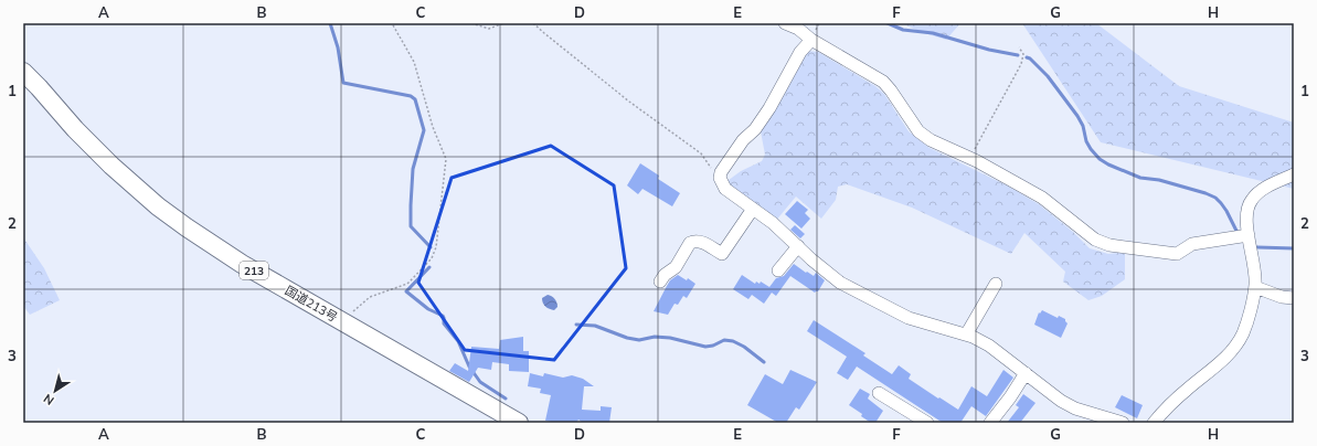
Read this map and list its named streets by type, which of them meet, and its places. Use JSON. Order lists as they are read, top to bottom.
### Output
{
  "streets": {
    "highway": ["213", "国道213号"]
  },
  "north": "bottom left",
  "grid": {
    "columns": [
      "A",
      "B",
      "C",
      "D",
      "E",
      "F",
      "G",
      "H"
    ],
    "rows": ["1", "2", "3"]
  }
}
